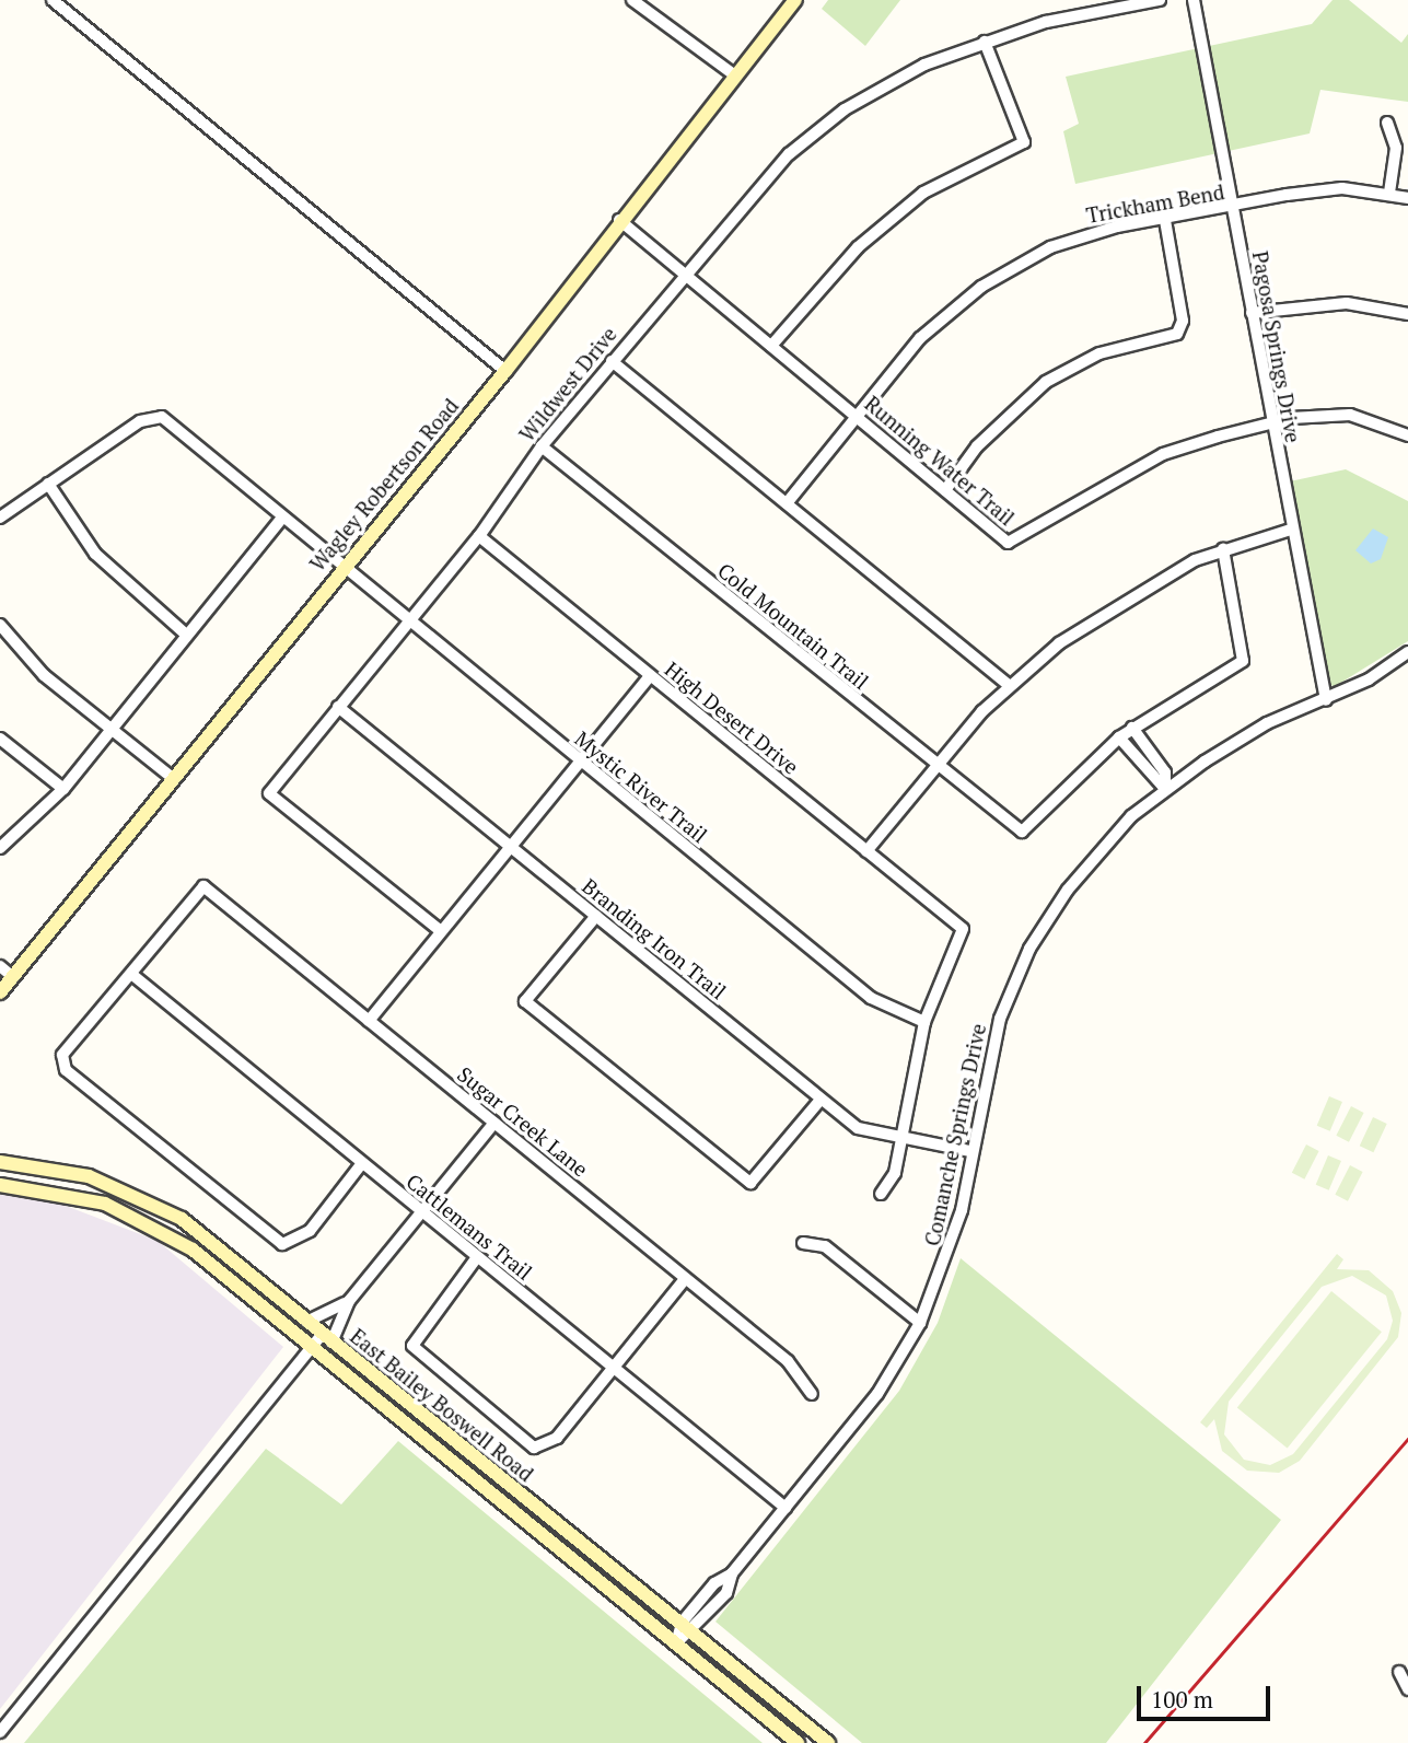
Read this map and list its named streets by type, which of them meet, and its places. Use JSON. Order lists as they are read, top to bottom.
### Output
{
  "streets": {
    "main road": ["Wagley Robertson Road", "East Bailey Boswell Road"],
    "street": [
      "Trickham Bend",
      "Pagosa Springs Drive",
      "Wildwest Drive",
      "Running Water Trail",
      "Cold Mountain Trail",
      "High Desert Drive",
      "Mystic River Trail",
      "Branding Iron Trail",
      "Sugar Creek Lane",
      "Comanche Springs Drive",
      "Cattlemans Trail"
    ]
  },
  "crossings": [
    ["Trickham Bend", "Pagosa Springs Drive"],
    ["Trickham Bend", "Running Water Trail"],
    ["Pagosa Springs Drive", "Running Water Trail"],
    ["Pagosa Springs Drive", "Comanche Springs Drive"],
    ["Wildwest Drive", "Running Water Trail"],
    ["Wildwest Drive", "Cold Mountain Trail"],
    ["Wildwest Drive", "High Desert Drive"],
    ["Wildwest Drive", "Mystic River Trail"],
    ["Wildwest Drive", "Branding Iron Trail"],
    ["Running Water Trail", "Wagley Robertson Road"],
    ["Wagley Robertson Road", "Mystic River Trail"],
    ["High Desert Drive", "Mystic River Trail"],
    ["Branding Iron Trail", "Comanche Springs Drive"],
    ["Sugar Creek Lane", "Cattlemans Trail"],
    ["Comanche Springs Drive", "Cattlemans Trail"],
    ["Comanche Springs Drive", "East Bailey Boswell Road"]
  ],
  "scale_bar": "100 m"
}
